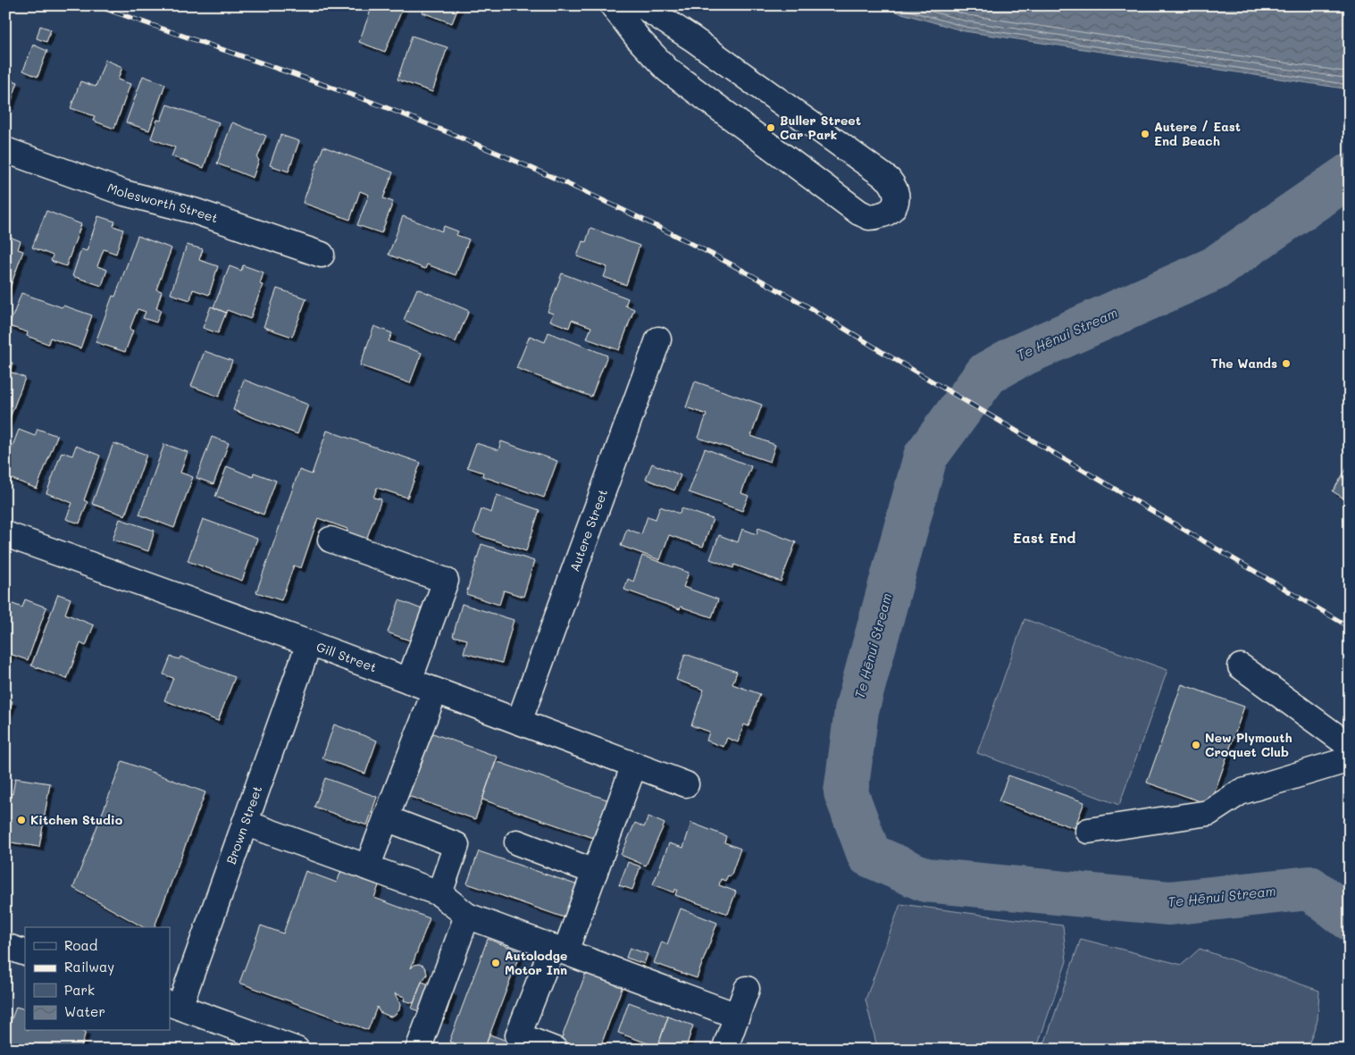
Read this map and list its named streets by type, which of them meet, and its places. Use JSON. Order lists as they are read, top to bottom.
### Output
{
  "streets": {
    "street": [
      "Molesworth Street",
      "Autere Street",
      "Gill Street",
      "Brown Street"
    ]
  },
  "crossings": [
    ["Autere Street", "Gill Street"],
    ["Gill Street", "Brown Street"]
  ],
  "districts": ["East End"],
  "water": ["Te Hēnui Stream"],
  "places": [
    "Buller Street Car Park",
    "Autere / East End Beach",
    "The Wands",
    "New Plymouth Croquet Club",
    "Kitchen Studio",
    "Autolodge Motor Inn"
  ],
  "legend": [
    "Road",
    "Railway",
    "Park",
    "Water"
  ]
}
